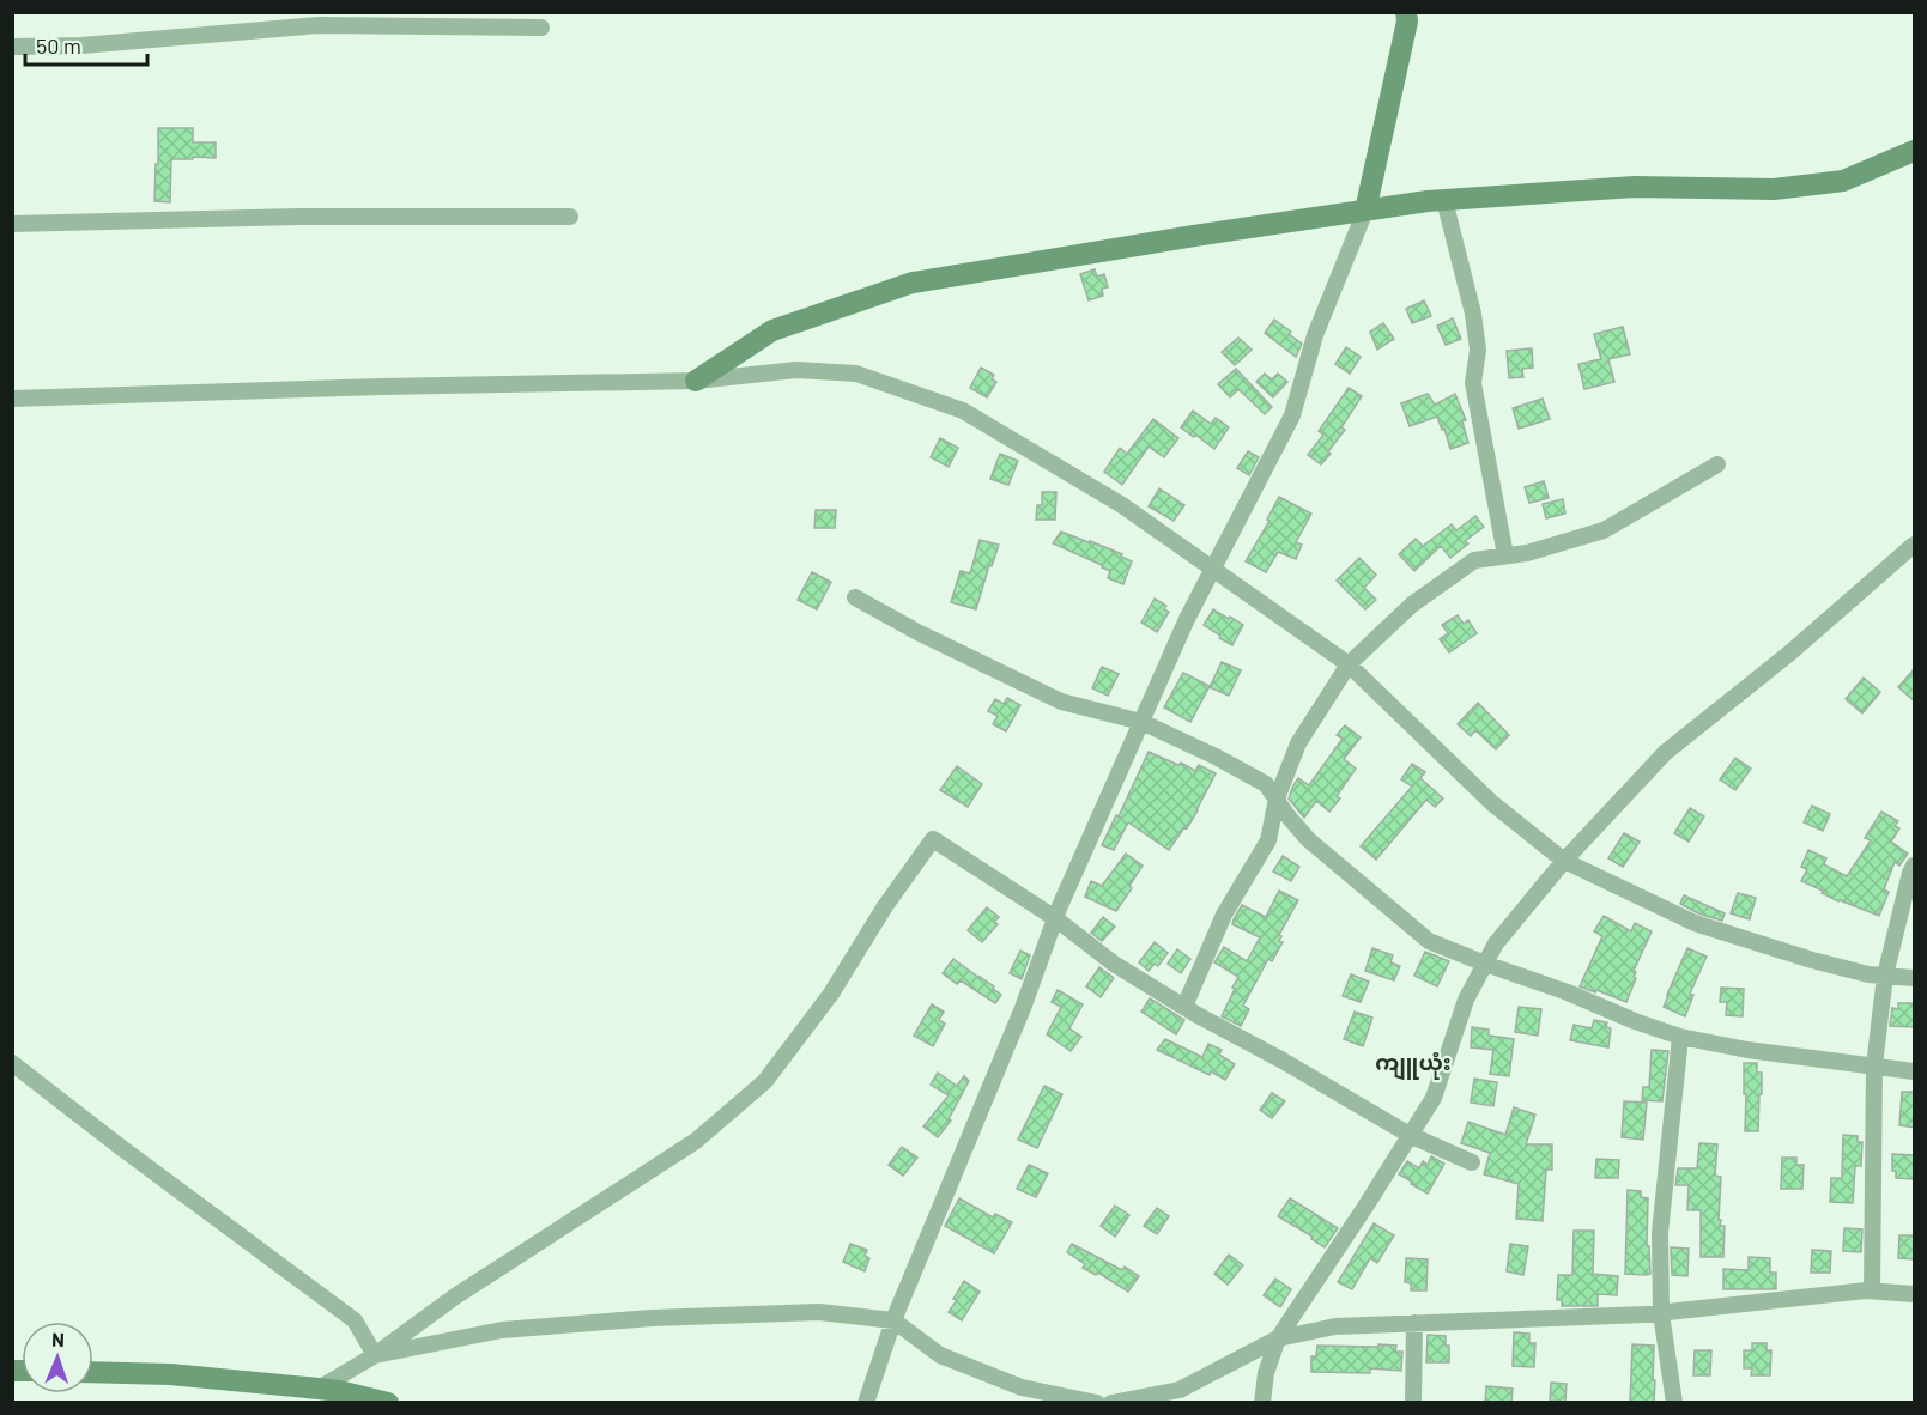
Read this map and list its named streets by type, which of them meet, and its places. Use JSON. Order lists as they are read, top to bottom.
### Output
{
  "districts": ["ကျူယုံး"],
  "scale_bar": "50 m",
  "north": "top"
}
